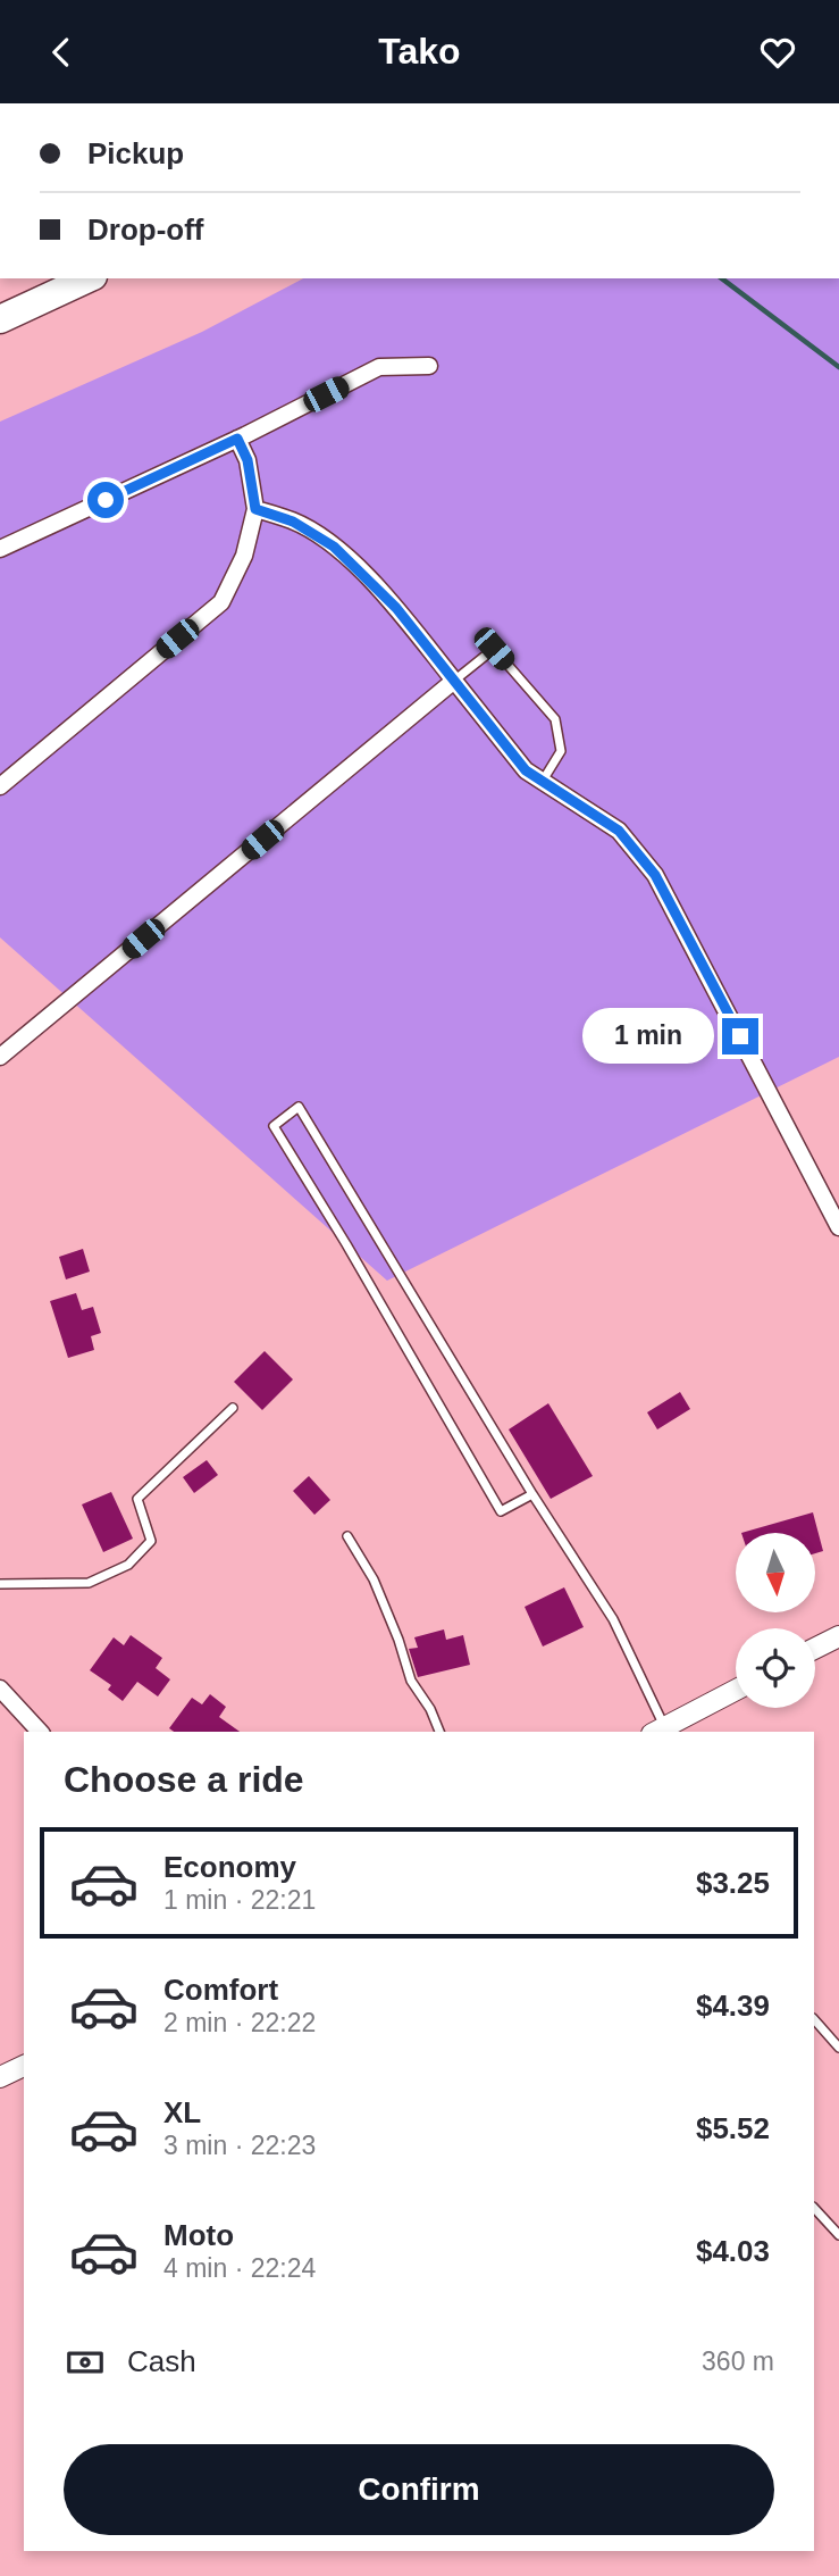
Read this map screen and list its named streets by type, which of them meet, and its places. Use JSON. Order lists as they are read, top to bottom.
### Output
{
  "north": "bottom",
  "page": {
    "header": "Tako",
    "banner": ["Pickup", "Drop-off"],
    "bubble": "1 min",
    "heading": "Choose a ride",
    "list": [
      {
        "name": "Economy",
        "note": "1 min · 22:21",
        "value": "$3.25"
      },
      {
        "name": "Comfort",
        "note": "2 min · 22:22",
        "value": "$4.39"
      },
      {
        "name": "XL",
        "note": "3 min · 22:23",
        "value": "$5.52"
      },
      {
        "name": "Moto",
        "note": "4 min · 22:24",
        "value": "$4.03"
      }
    ],
    "pay": ["Cash", "360 m"],
    "buttons": "Confirm"
  }
}
